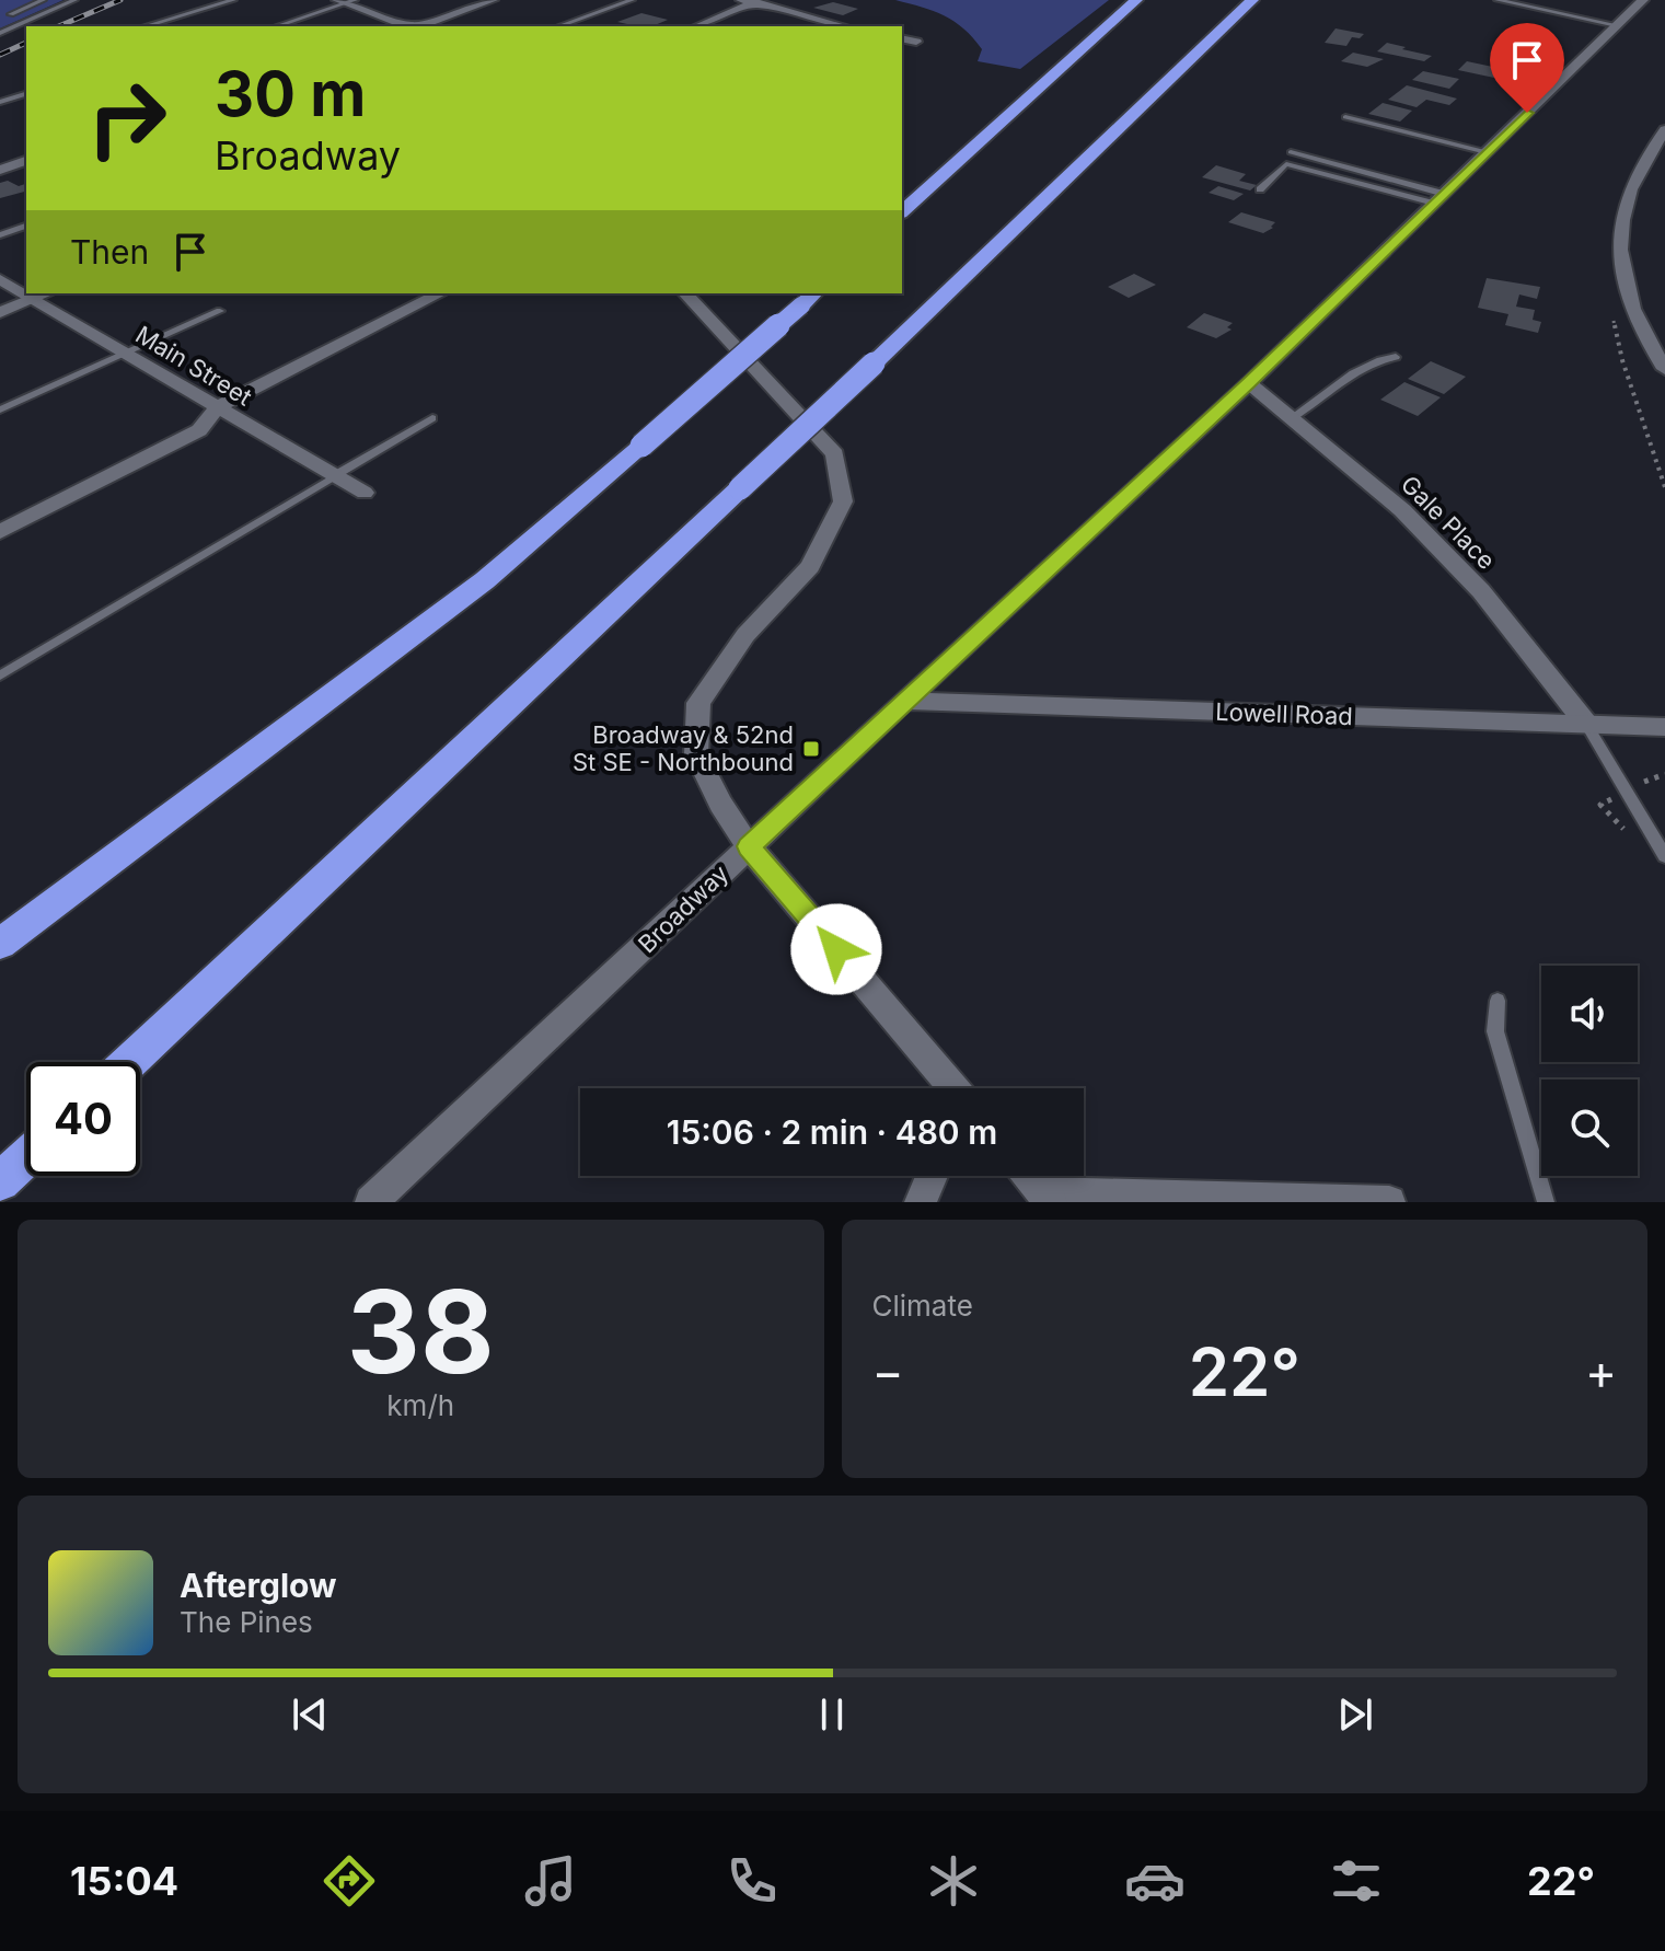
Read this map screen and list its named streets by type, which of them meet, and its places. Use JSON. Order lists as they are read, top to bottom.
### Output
{
  "streets": {
    "street": [
      "Main Street",
      "Gale Place",
      "Lowell Road",
      "Broadway"
    ]
  },
  "crossings": [
    ["Gale Place", "Lowell Road"],
    ["Gale Place", "Broadway"],
    ["Lowell Road", "Broadway"]
  ],
  "places": {
    "transit": ["Broadway & 52nd St SE - Northbound"]
  },
  "page": {
    "turn": ["30 m", "Broadway"],
    "then": "Then",
    "limit": "40",
    "trip": "15:06 · 2 min · 480 m",
    "tile": [
      ["38", "km/h"],
      "Climate"
    ],
    "heat": ["−", "22°", "+"],
    "song": ["Afterglow", "The Pines"],
    "tabs": ["15:04", "22°"]
  }
}
